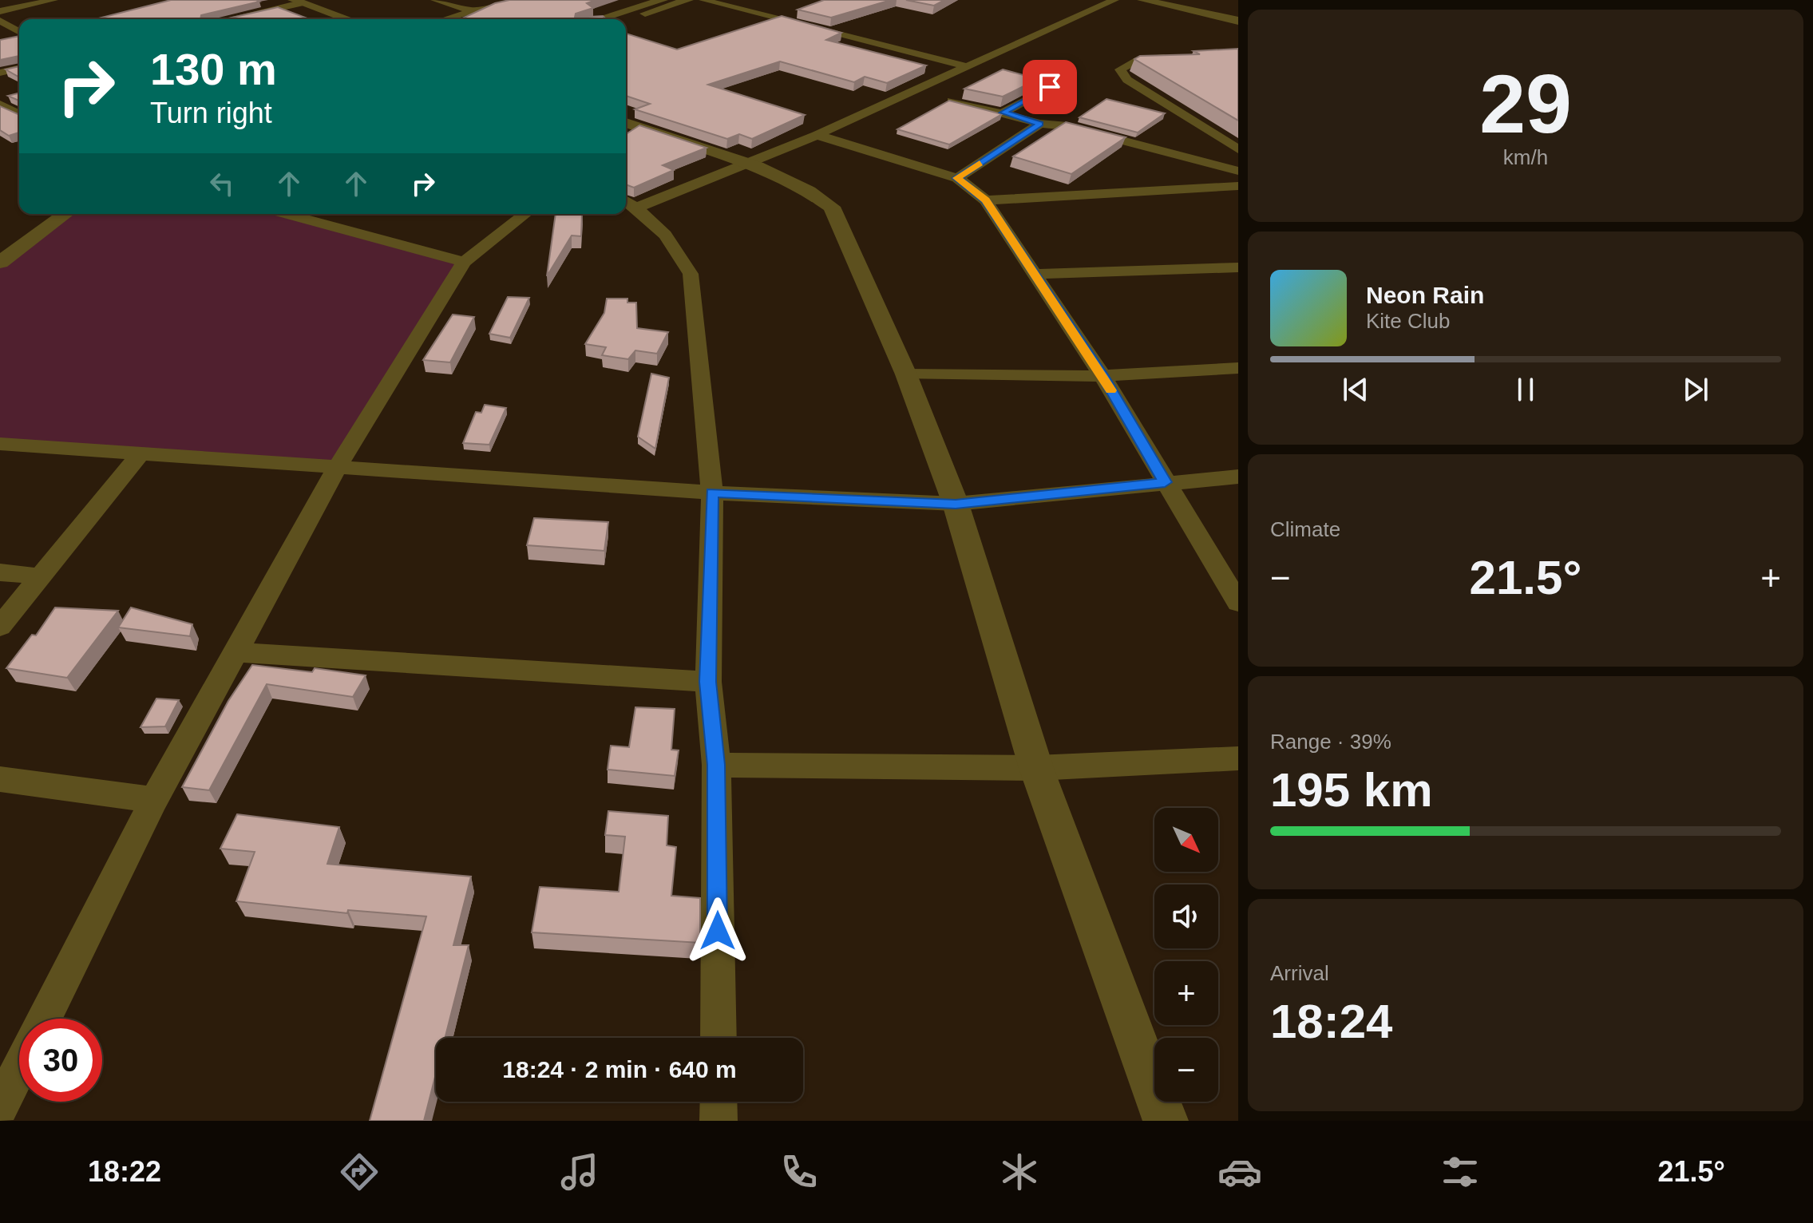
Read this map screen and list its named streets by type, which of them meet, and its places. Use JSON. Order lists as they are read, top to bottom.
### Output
{
  "north": "bottom right",
  "page": {
    "tile": [
      ["29", "km/h"],
      "Climate",
      ["Range · 39%", "195 km"],
      ["Arrival", "18:24"]
    ],
    "turn": ["130 m", "Turn right"],
    "song": ["Neon Rain", "Kite Club"],
    "heat": ["−", "21.5°", "+"],
    "map_buttons": ["+", "−"],
    "limit": "30",
    "trip": "18:24 · 2 min · 640 m",
    "tabs": ["18:22", "21.5°"]
  }
}
